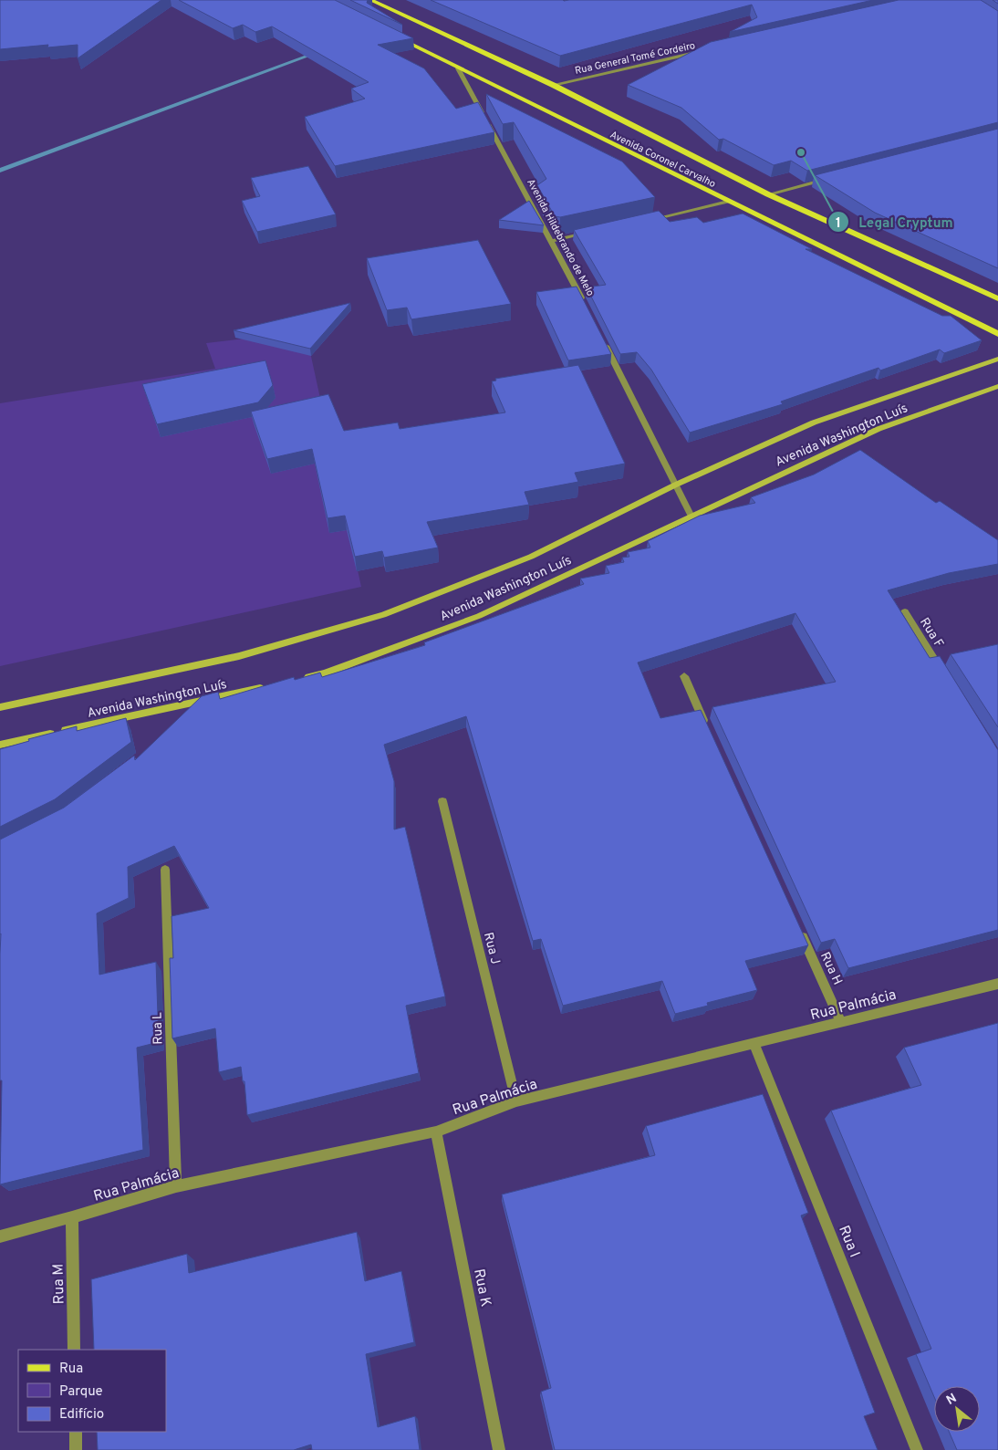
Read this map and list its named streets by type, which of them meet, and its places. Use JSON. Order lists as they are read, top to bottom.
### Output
{
  "streets": {
    "main road": ["Avenida Coronel Carvalho"],
    "street": [
      "Rua General Tomé Cordeiro",
      "Avenida Hildebrando de Melo",
      "Avenida Washington Luís",
      "Rua F",
      "Rua J",
      "Rua H",
      "Rua Palmácia",
      "Rua L",
      "Rua I",
      "Rua M",
      "Rua K"
    ]
  },
  "crossings": [
    ["Rua General Tomé Cordeiro", "Avenida Coronel Carvalho"],
    ["Avenida Coronel Carvalho", "Avenida Hildebrando de Melo"],
    ["Rua J", "Rua Palmácia"],
    ["Rua H", "Rua Palmácia"],
    ["Rua Palmácia", "Rua L"],
    ["Rua Palmácia", "Rua I"],
    ["Rua Palmácia", "Rua M"],
    ["Rua Palmácia", "Rua K"]
  ],
  "places": ["Legal Cryptum"],
  "legend": ["Rua", "Parque", "Edifício"],
  "north": "top left"
}
